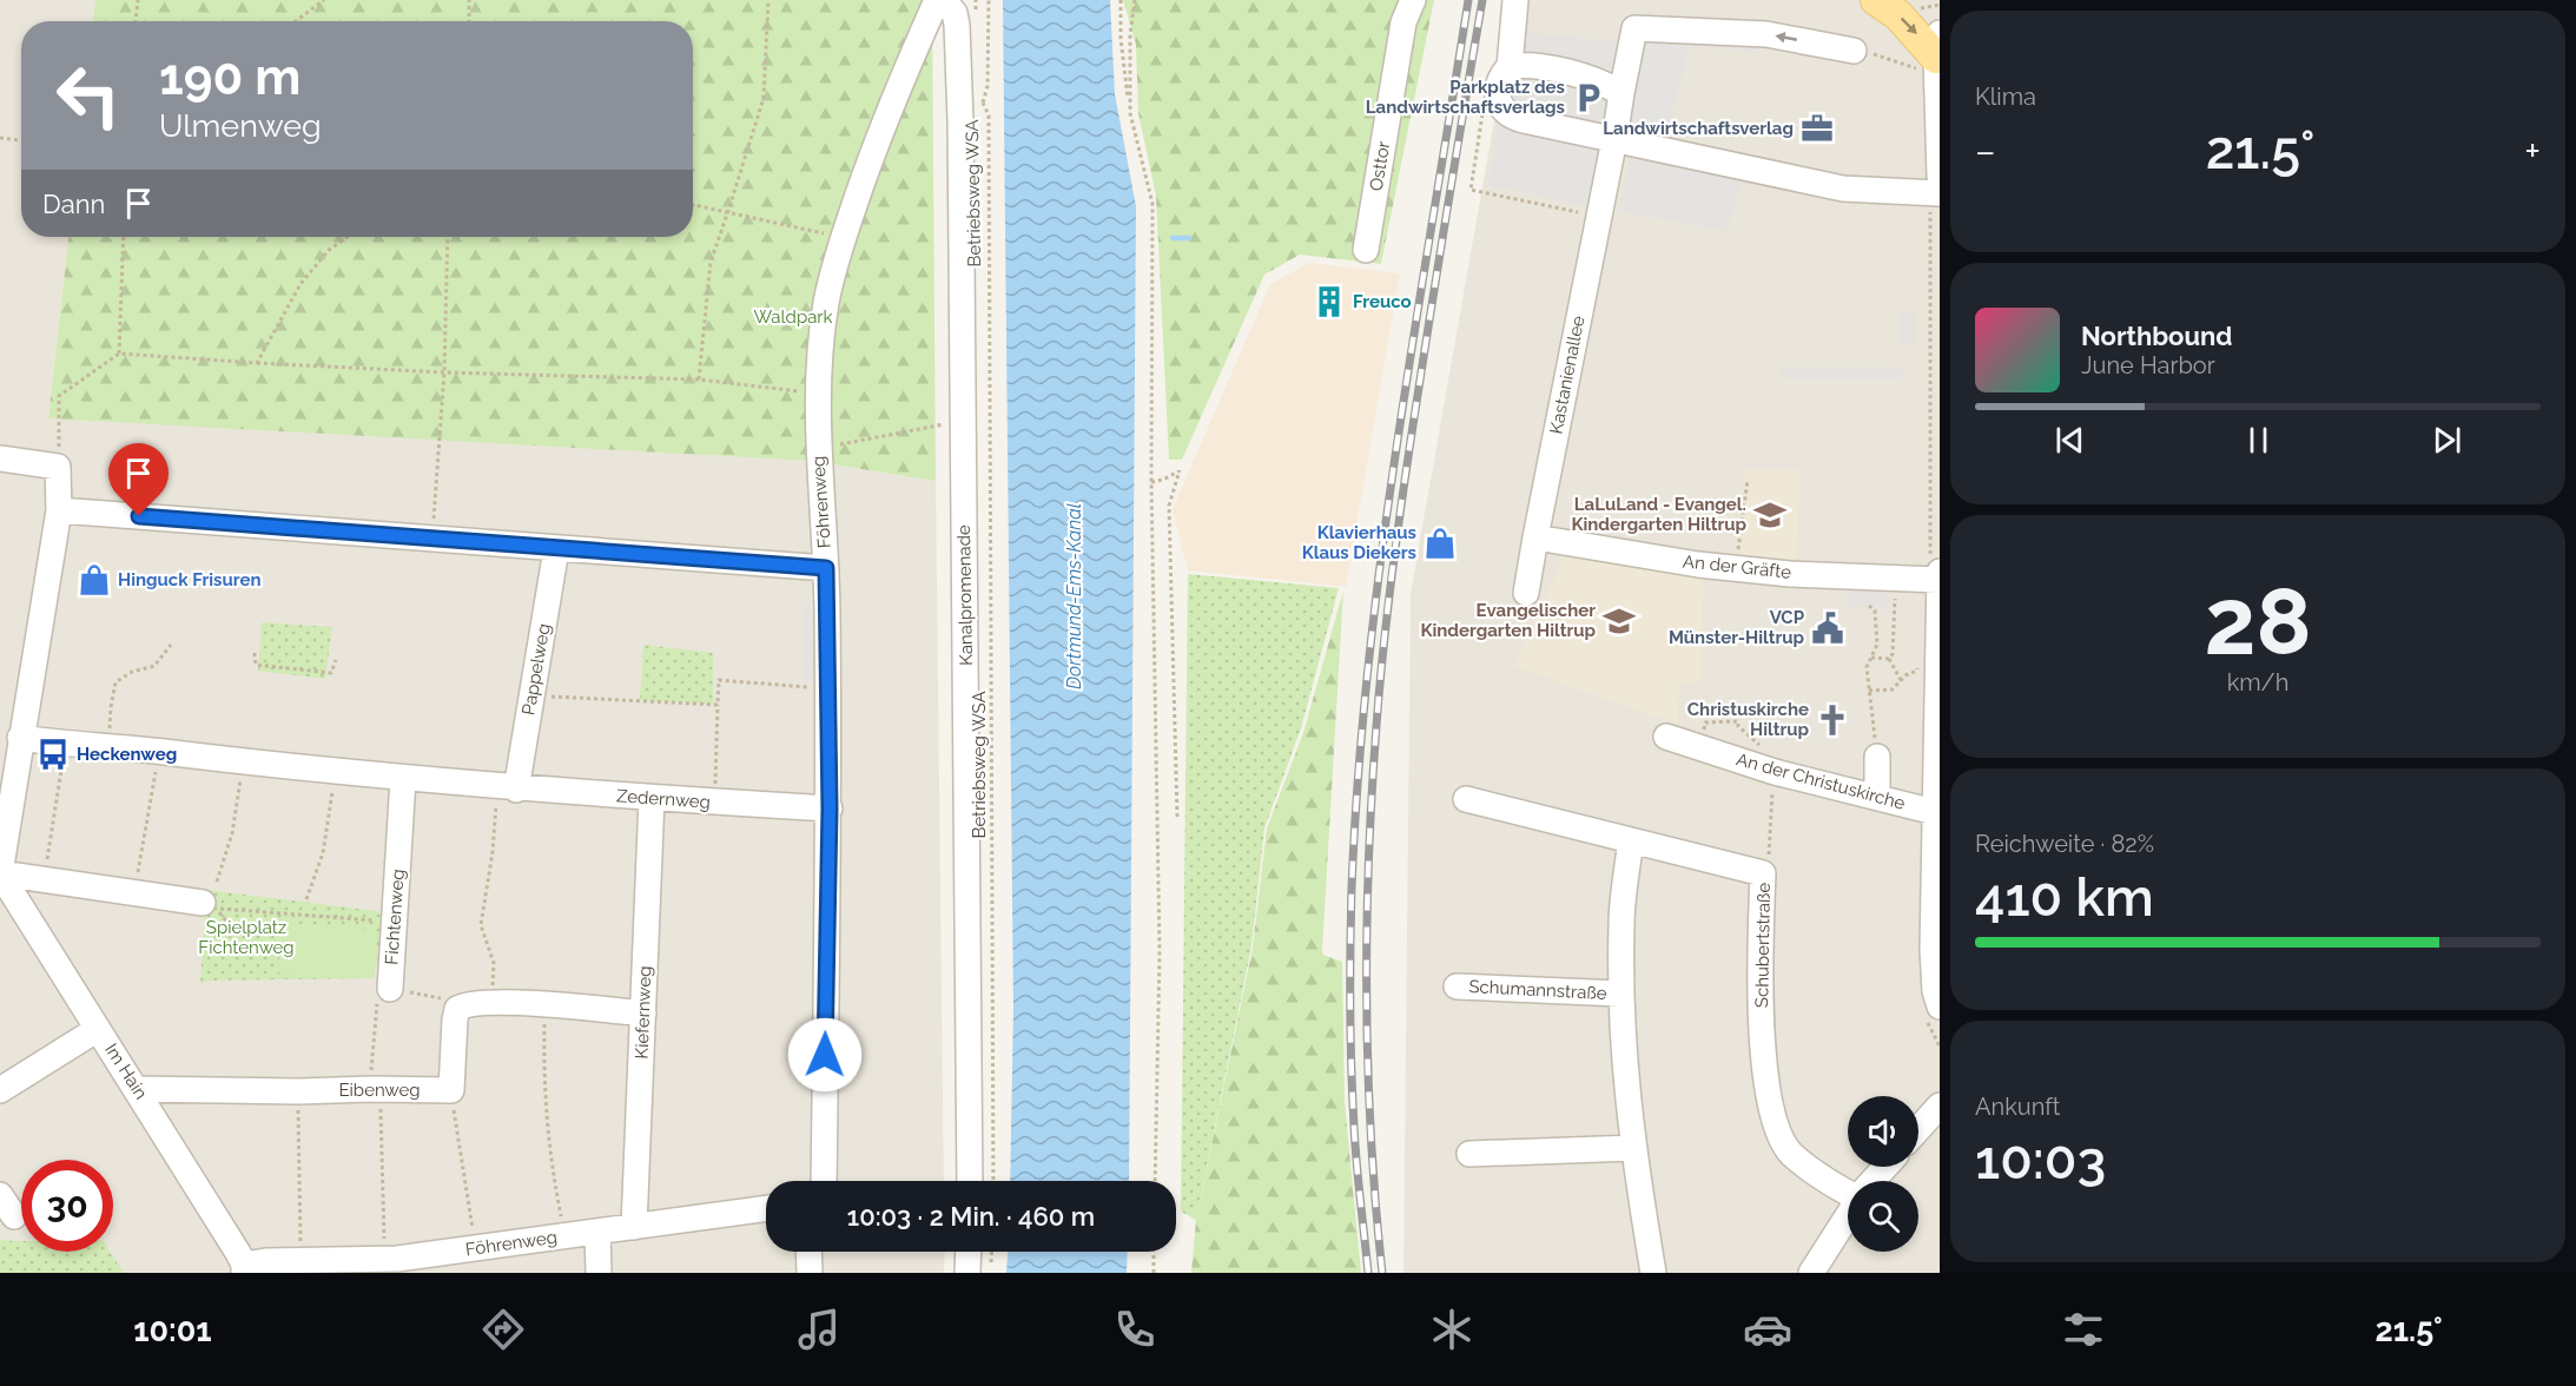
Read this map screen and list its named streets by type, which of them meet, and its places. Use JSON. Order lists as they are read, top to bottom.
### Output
{
  "streets": {
    "street": [
      "Osttor",
      "Kastanienallee",
      "Föhrenweg",
      "An der Gräfte",
      "Kanalpromenade",
      "Pappelweg",
      "An der Christuskirche",
      "Zedernweg",
      "Fichtenweg",
      "Schubertstraße",
      "Schumannstraße",
      "Kiefernweg",
      "Im Hain",
      "Eibenweg"
    ],
    "path": ["Betriebsweg WSA"]
  },
  "crossings": [
    ["Kastanienallee", "An der Gräfte"],
    ["Föhrenweg", "Zedernweg"],
    ["Föhrenweg", "Kiefernweg"],
    ["Föhrenweg", "Im Hain"],
    ["Pappelweg", "Zedernweg"],
    ["Zedernweg", "Fichtenweg"],
    ["Zedernweg", "Kiefernweg"],
    ["Fichtenweg", "Eibenweg"],
    ["Schubertstraße", "Schumannstraße"],
    ["Im Hain", "Eibenweg"]
  ],
  "water": ["Dortmund-Ems-Kanal"],
  "parks": ["Waldpark", "Spielplatz Fichtenweg"],
  "places": {
    "parking": ["Parkplatz des Landwirtschaftsverlags"],
    "office": ["Landwirtschaftsverlag"],
    "building": ["Freuco"],
    "school or university": ["LaLuLand - Evangel. Kindergarten Hiltrup", "Evangelischer Kindergarten Hiltrup"],
    "shop": ["Klavierhaus Klaus Diekers", "Hinguck Frisuren"],
    "public building": ["VCP Münster-Hiltrup"],
    "church": ["Christuskirche Hiltrup"],
    "bus stop": ["Heckenweg"]
  },
  "page": {
    "tile": [
      "Klima",
      ["28", "km/h"],
      ["Reichweite · 82%", "410 km"],
      ["Ankunft", "10:03"]
    ],
    "turn": ["190 m", "Ulmenweg"],
    "heat": ["−", "21.5°", "+"],
    "then": "Dann",
    "song": ["Northbound", "June Harbor"],
    "limit": "30",
    "trip": "10:03 · 2 Min. · 460 m",
    "tabs": ["10:01", "21.5°"]
  }
}
